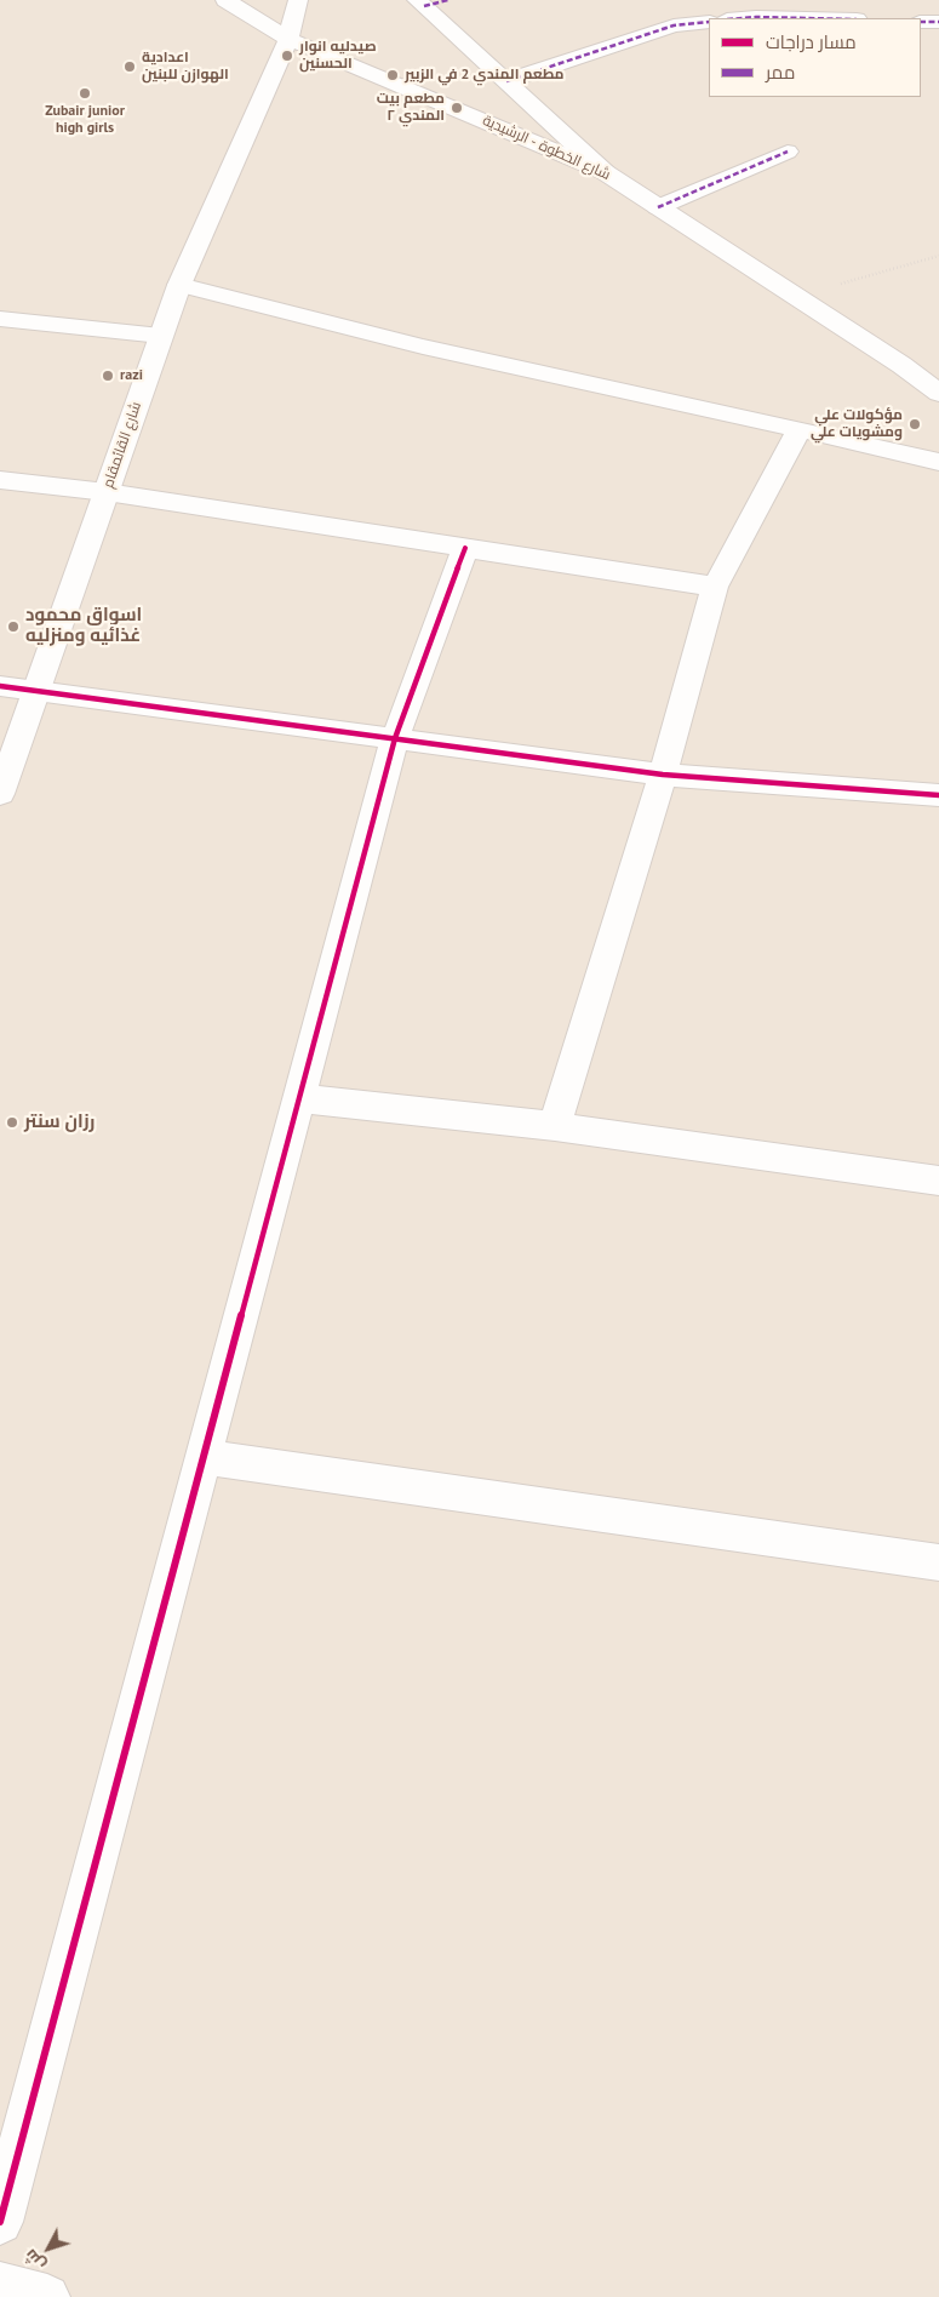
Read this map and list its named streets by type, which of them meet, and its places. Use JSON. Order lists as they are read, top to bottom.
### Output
{
  "streets": {
    "street": ["شارع الخطوة - الرشيدية", "شارع القائمقام"]
  },
  "crossings": [
    ["شارع الخطوة - الرشيدية", "شارع القائمقام"]
  ],
  "places": [
    "صيدليه انوار الحسنين",
    "اعدادية الهوازن للبنين",
    "مطعم المندي 2 في الزبير",
    "Zubair junior high girls",
    "مطعم بيت المندي ٢",
    "razi",
    "مؤكولات علي ومشويات علي",
    "اسواق محمود غذائيه ومنزليه",
    "رزان سنتر"
  ],
  "legend": ["مسار دراجات", "ممر"],
  "north": "bottom left"
}
